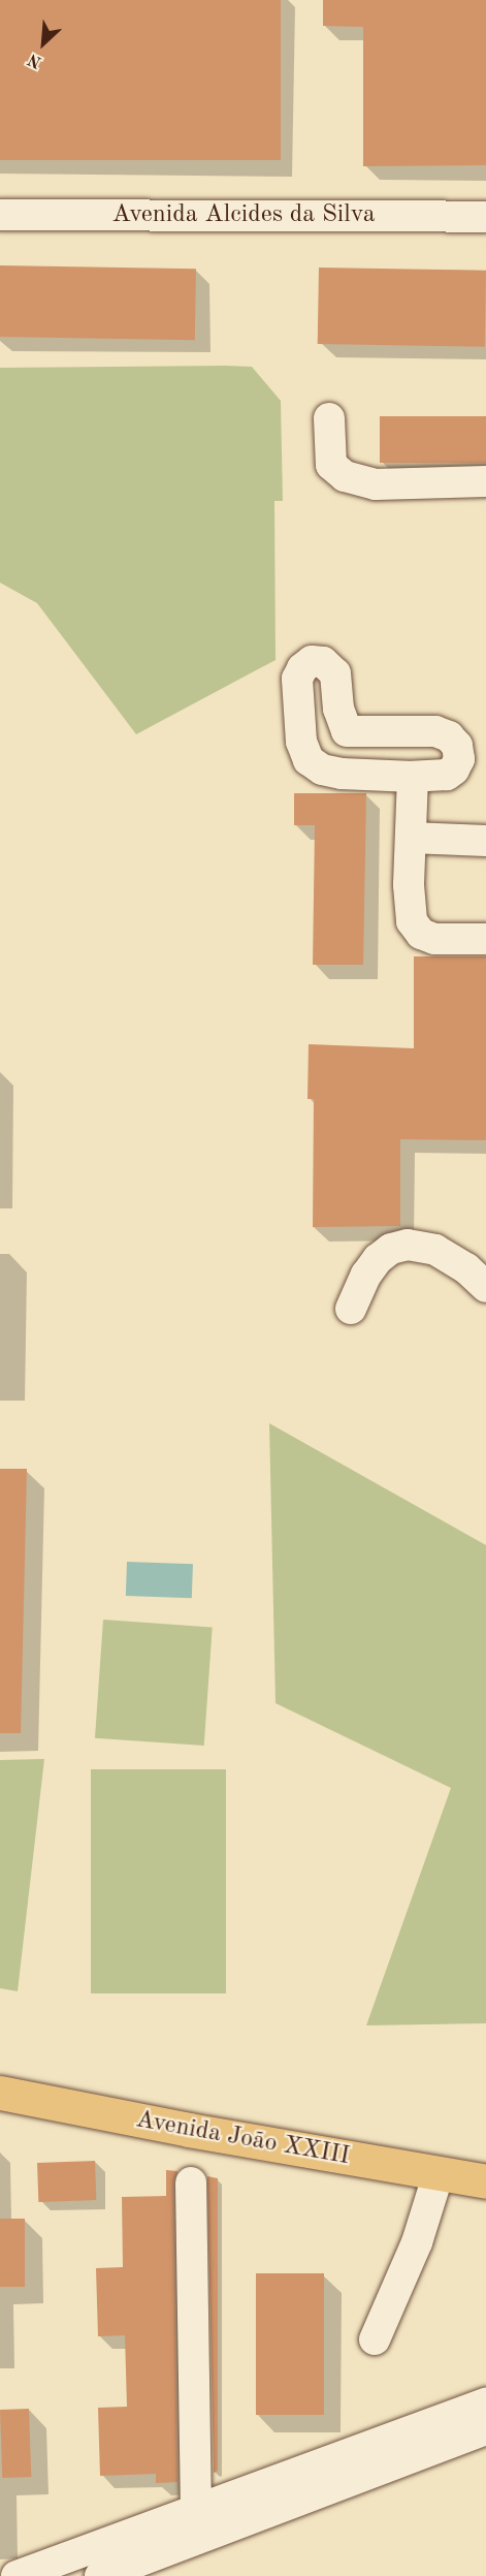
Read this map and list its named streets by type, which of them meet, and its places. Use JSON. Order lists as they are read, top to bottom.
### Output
{
  "streets": {
    "main road": ["Avenida João XXIII"],
    "street": ["Avenida Alcides da Silva"]
  },
  "north": "bottom left"
}
